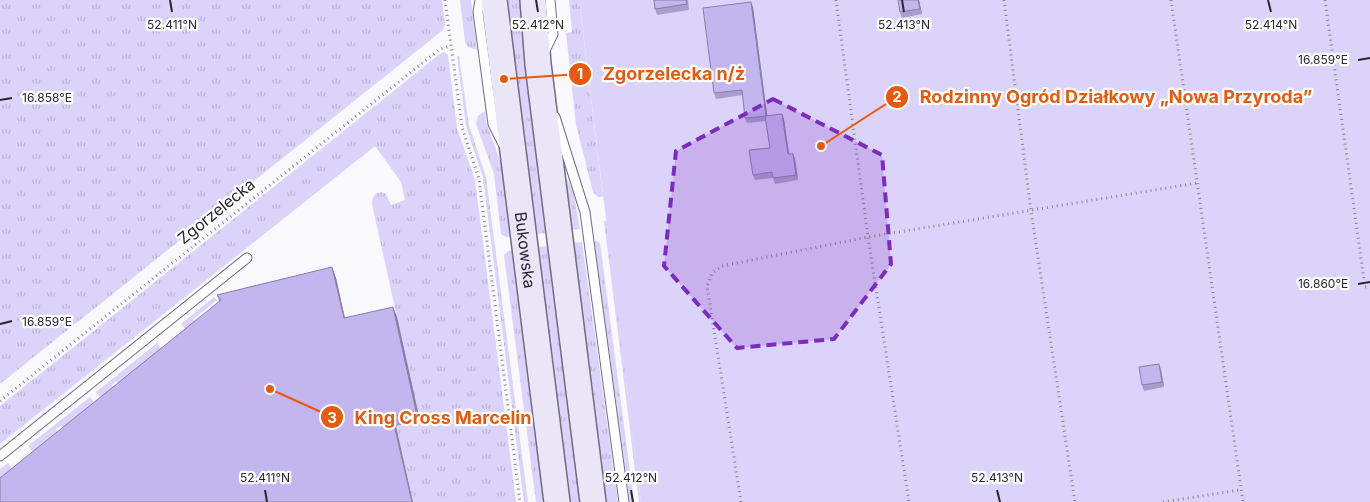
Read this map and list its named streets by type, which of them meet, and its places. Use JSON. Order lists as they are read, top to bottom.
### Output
{
  "streets": {
    "main road": ["Bukowska"],
    "path": ["Zgorzelecka"]
  },
  "places": ["Zgorzelecka n/ż", "Rodzinny Ogród Działkowy „Nowa Przyroda”", "King Cross Marcelin"],
  "coordinates": [
    "52.411°N",
    "52.412°N",
    "52.413°N",
    "52.414°N",
    "16.859°E",
    "16.858°E",
    "16.860°E"
  ]
}
